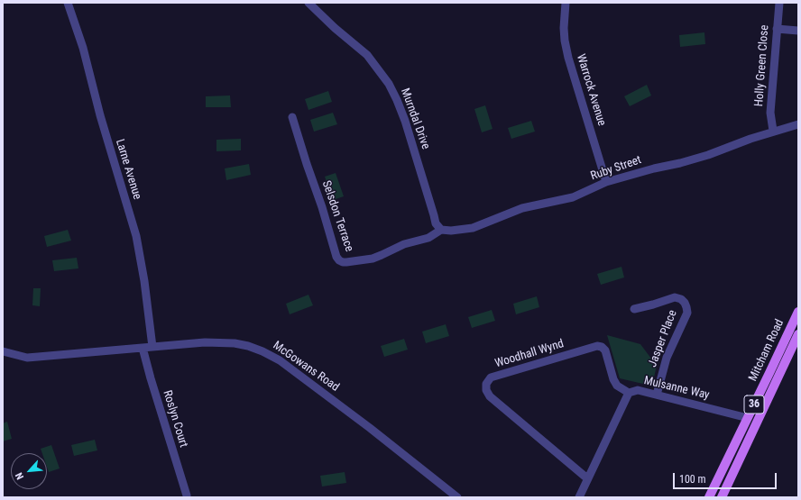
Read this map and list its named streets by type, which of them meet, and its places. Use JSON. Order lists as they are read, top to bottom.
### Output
{
  "streets": {
    "main road": ["Mitcham Road", "36"],
    "street": [
      "Holly Green Close",
      "Warrock Avenue",
      "Murndal Drive",
      "Ruby Street",
      "Larne Avenue",
      "Selsdon Terrace",
      "Jasper Place",
      "Woodhall Wynd",
      "McGowans Road",
      "Mulsanne Way",
      "Roslyn Court"
    ]
  },
  "crossings": [
    ["Holly Green Close", "Ruby Street"],
    ["Warrock Avenue", "Ruby Street"],
    ["Murndal Drive", "Ruby Street"],
    ["Murndal Drive", "Selsdon Terrace"],
    ["Ruby Street", "Selsdon Terrace"],
    ["Larne Avenue", "McGowans Road"],
    ["Jasper Place", "Mulsanne Way"],
    ["Mitcham Road", "Mulsanne Way"],
    ["Woodhall Wynd", "Mulsanne Way"],
    ["McGowans Road", "Roslyn Court"]
  ],
  "scale_bar": "100 m",
  "north": "bottom left"
}
